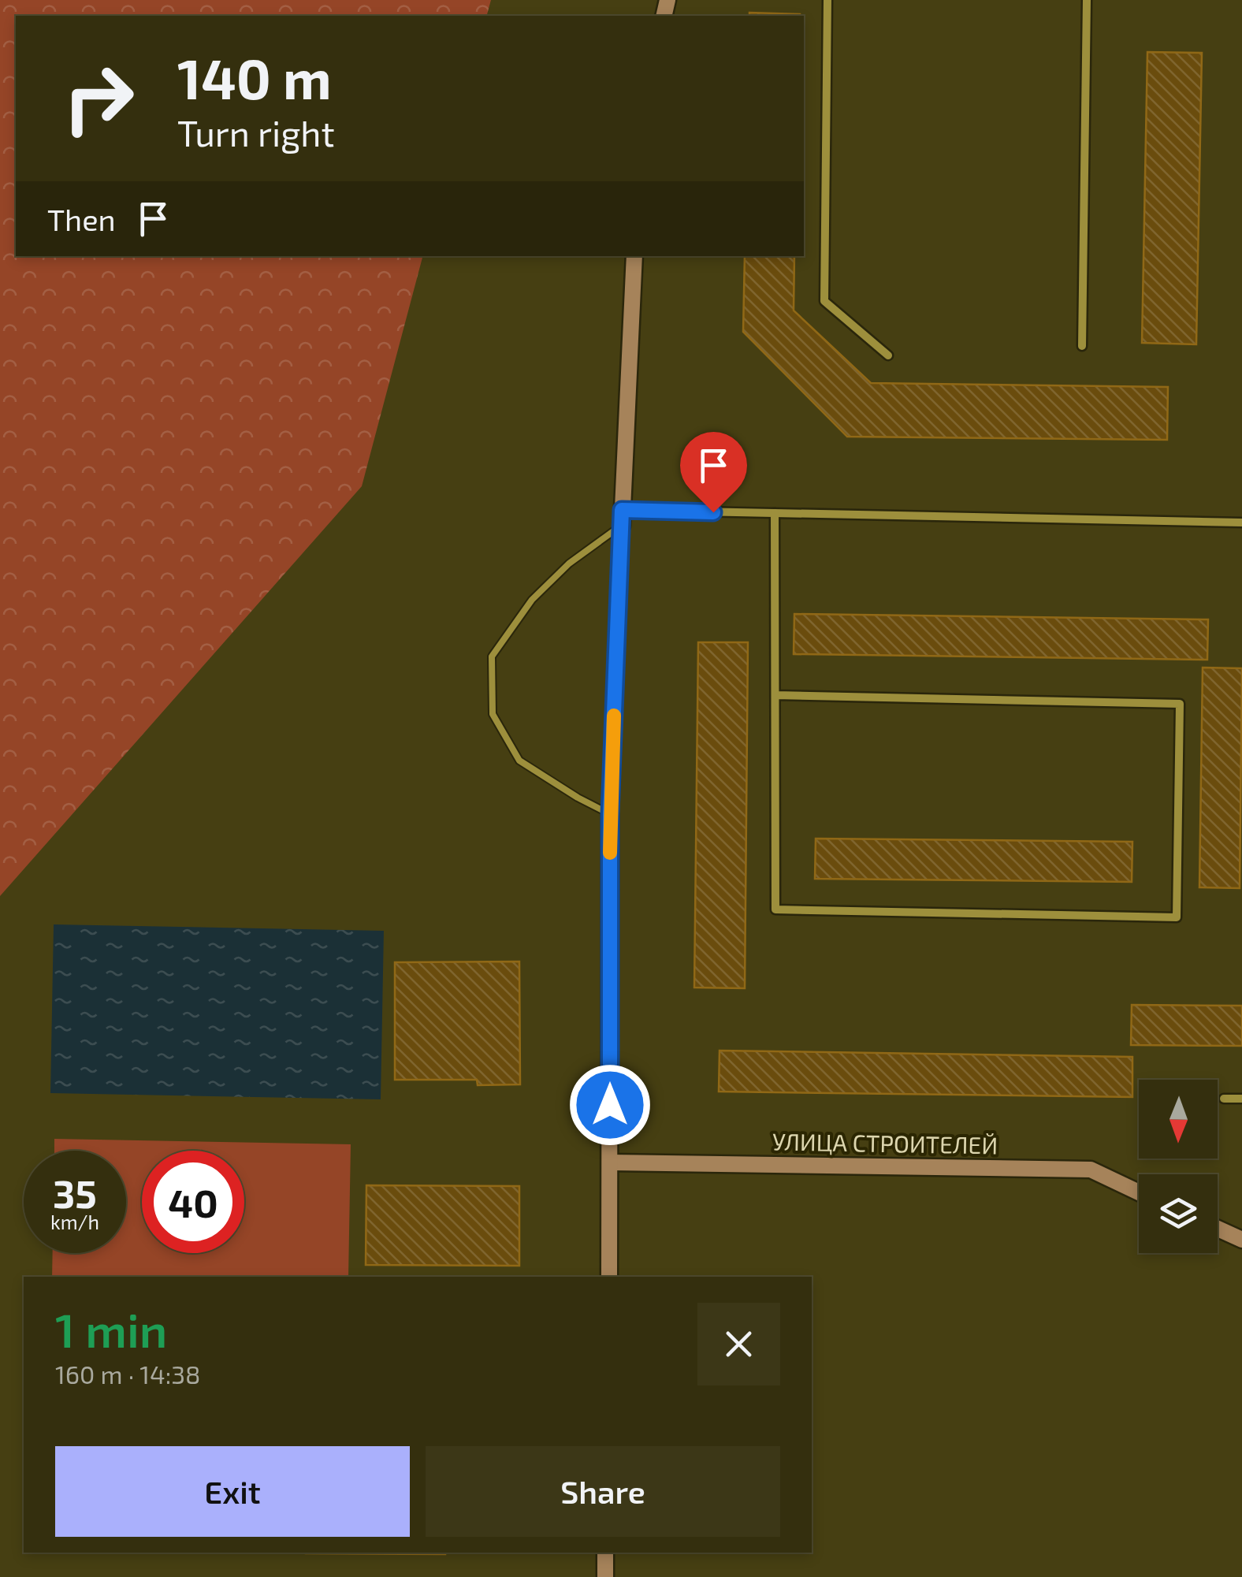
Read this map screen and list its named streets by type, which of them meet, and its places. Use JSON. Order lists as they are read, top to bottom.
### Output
{
  "streets": {
    "street": ["УЛИЦА СТРОИТЕЛЕЙ"]
  },
  "north": "bottom",
  "page": {
    "turn": ["140 m", "Turn right"],
    "then": "Then",
    "speed": "35 km/h",
    "limit": "40",
    "heading": ["1 min", "160 m · 14:38"],
    "buttons": ["Exit", "Share"]
  }
}
